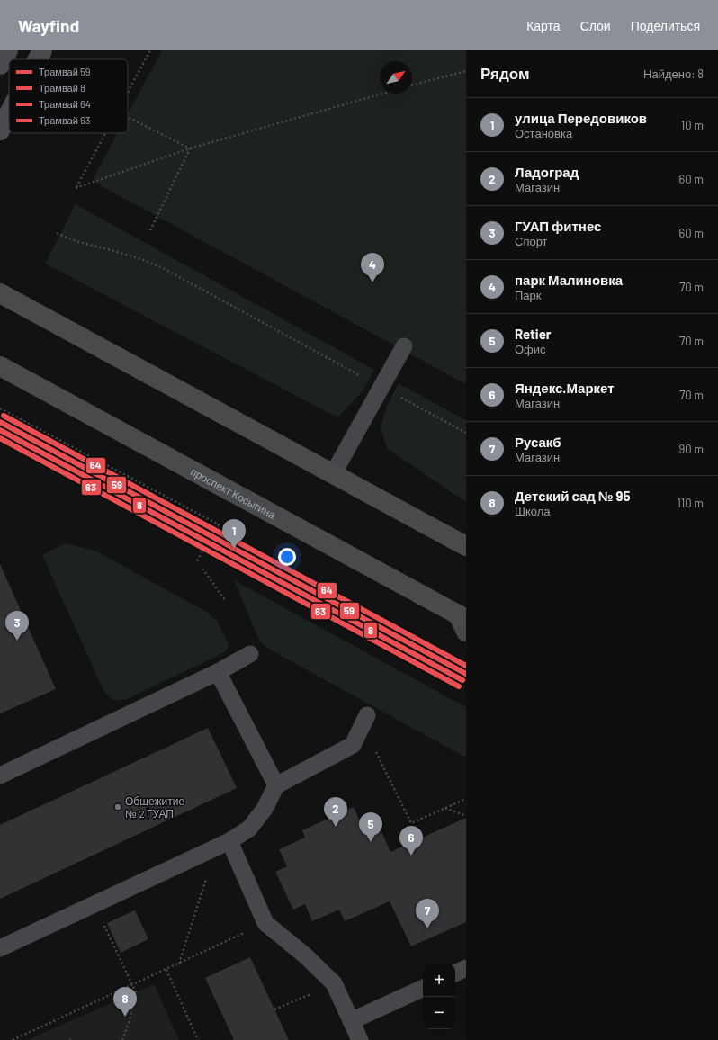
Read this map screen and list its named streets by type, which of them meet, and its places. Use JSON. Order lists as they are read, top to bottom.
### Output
{
  "streets": {
    "main road": ["проспект Косыгина"]
  },
  "places": ["Общежитие № 2 ГУАП"],
  "lines": [
    "tram line 64",
    "tram line 59",
    "tram line 8",
    "tram line 63"
  ],
  "legend": [
    "Трамвай 59",
    "Трамвай 8",
    "Трамвай 64",
    "Трамвай 63"
  ],
  "north": "top right",
  "page": {
    "header": "Wayfind",
    "nav": ["Карта", "Слои", "Поделиться"],
    "heading": ["Рядом", "Найдено: 8"],
    "list": [
      {
        "mark": "1",
        "name": "улица Передовиков",
        "note": "Остановка",
        "value": "10 m"
      },
      {
        "mark": "2",
        "name": "Ладоград",
        "note": "Магазин",
        "value": "60 m"
      },
      {
        "mark": "3",
        "name": "ГУАП фитнес",
        "note": "Спорт",
        "value": "60 m"
      },
      {
        "mark": "4",
        "name": "парк Малиновка",
        "note": "Парк",
        "value": "70 m"
      },
      {
        "mark": "5",
        "name": "Retier",
        "note": "Офис",
        "value": "70 m"
      },
      {
        "mark": "6",
        "name": "Яндекс.Маркет",
        "note": "Магазин",
        "value": "70 m"
      },
      {
        "mark": "7",
        "name": "Русакб",
        "note": "Магазин",
        "value": "90 m"
      },
      {
        "mark": "8",
        "name": "Детский сад № 95",
        "note": "Школа",
        "value": "110 m"
      }
    ],
    "pins": [
      "4",
      "1",
      "3",
      "2",
      "5",
      "6",
      "7",
      "8"
    ],
    "map_buttons": ["+", "−"]
  }
}
